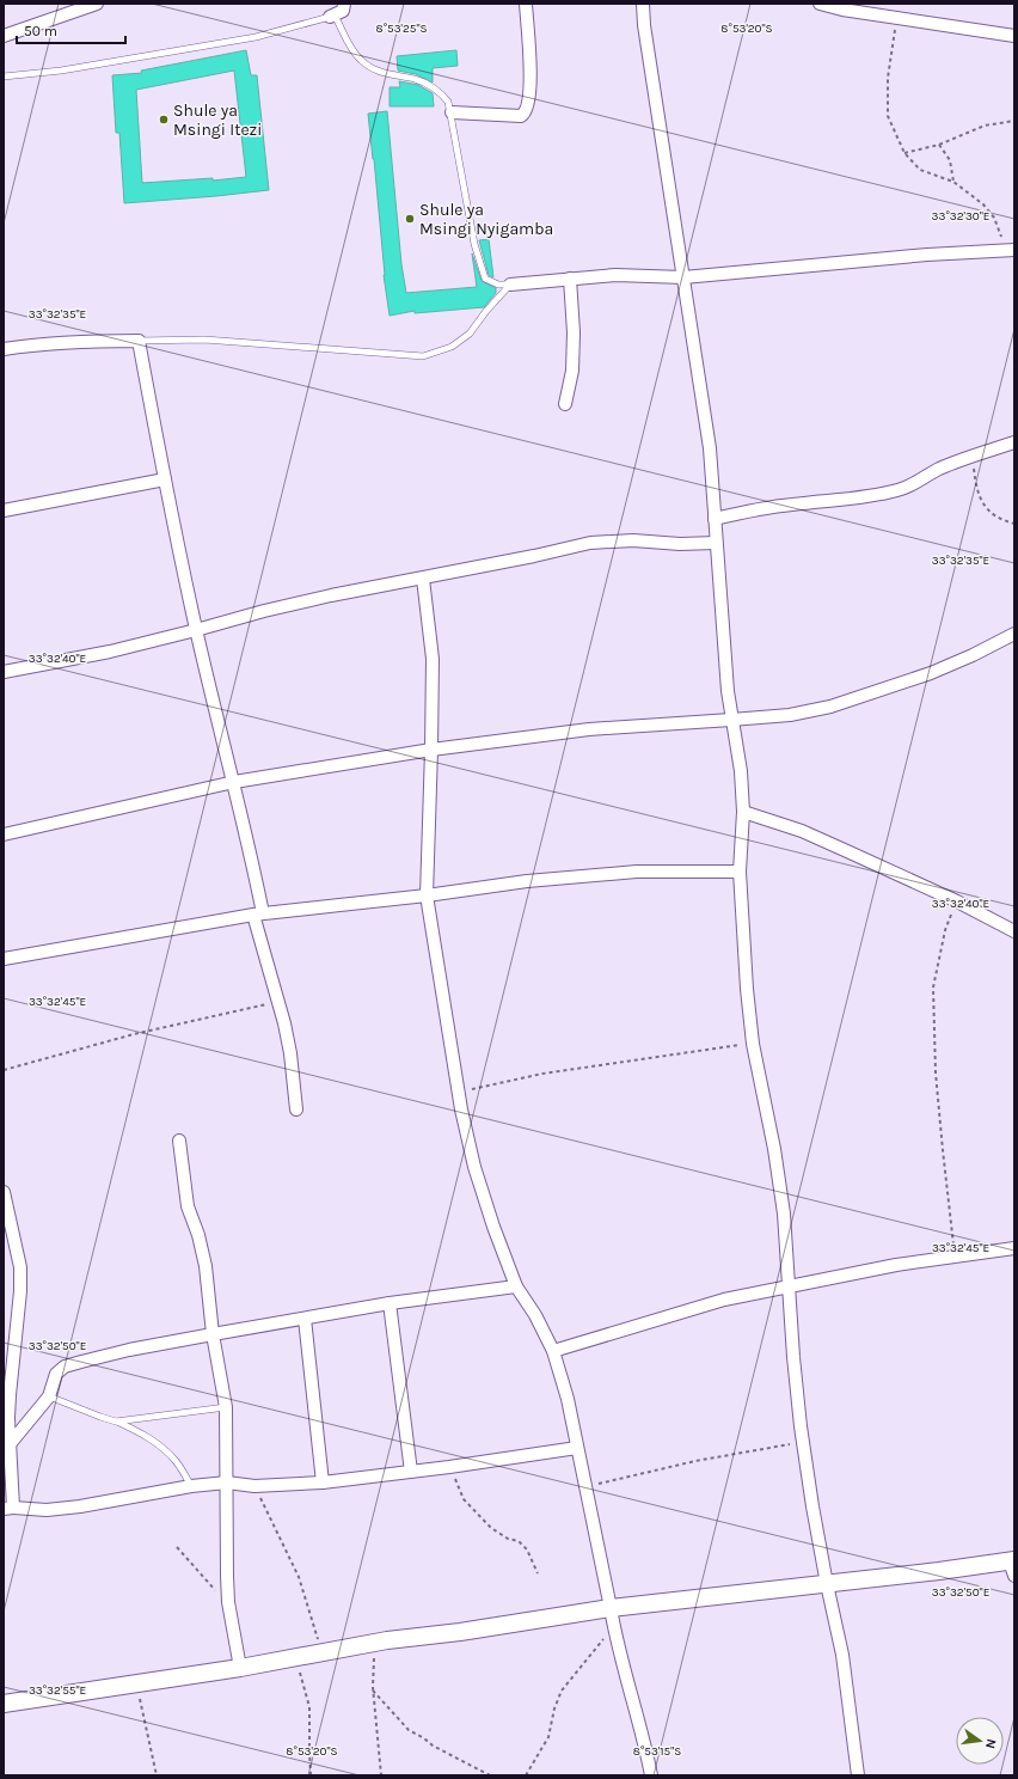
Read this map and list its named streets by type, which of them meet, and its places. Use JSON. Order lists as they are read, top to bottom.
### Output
{
  "places": ["Shule ya Msingi Itezi", "Shule ya Msingi Nyigamba"],
  "scale_bar": "50 m",
  "north": "right",
  "coordinates": [
    "8°53'25\"S",
    "8°53'20\"S",
    "33°32'30\"E",
    "33°32'35\"E",
    "33°32'40\"E",
    "33°32'45\"E",
    "33°32'50\"E",
    "33°32'55\"E",
    "8°53'15\"S"
  ]
}
